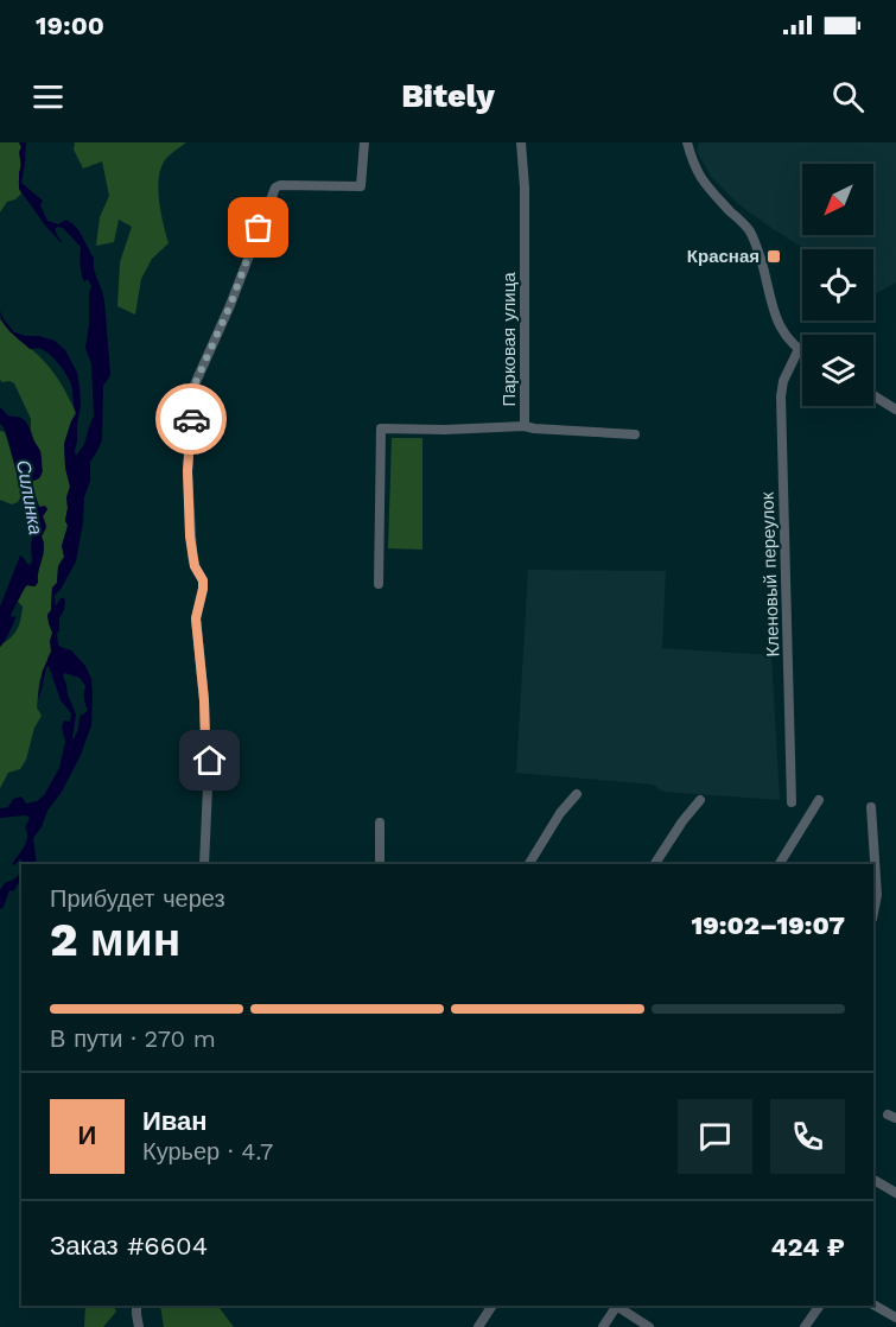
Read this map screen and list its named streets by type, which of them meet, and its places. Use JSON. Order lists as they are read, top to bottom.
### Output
{
  "streets": {
    "street": ["Парковая улица", "Кленовый переулок"]
  },
  "water": ["Силинка"],
  "places": {
    "transit": ["Красная"]
  },
  "north": "bottom left",
  "page": {
    "status": "19:00",
    "header": "Bitely",
    "heading": ["2 мин", "Прибудет через", "19:02–19:07"],
    "panel": [
      "Иван",
      "Курьер · 4.7",
      "Заказ #6604",
      "424 ₽"
    ],
    "bar": "В пути · 270 m",
    "round": "И"
  }
}
